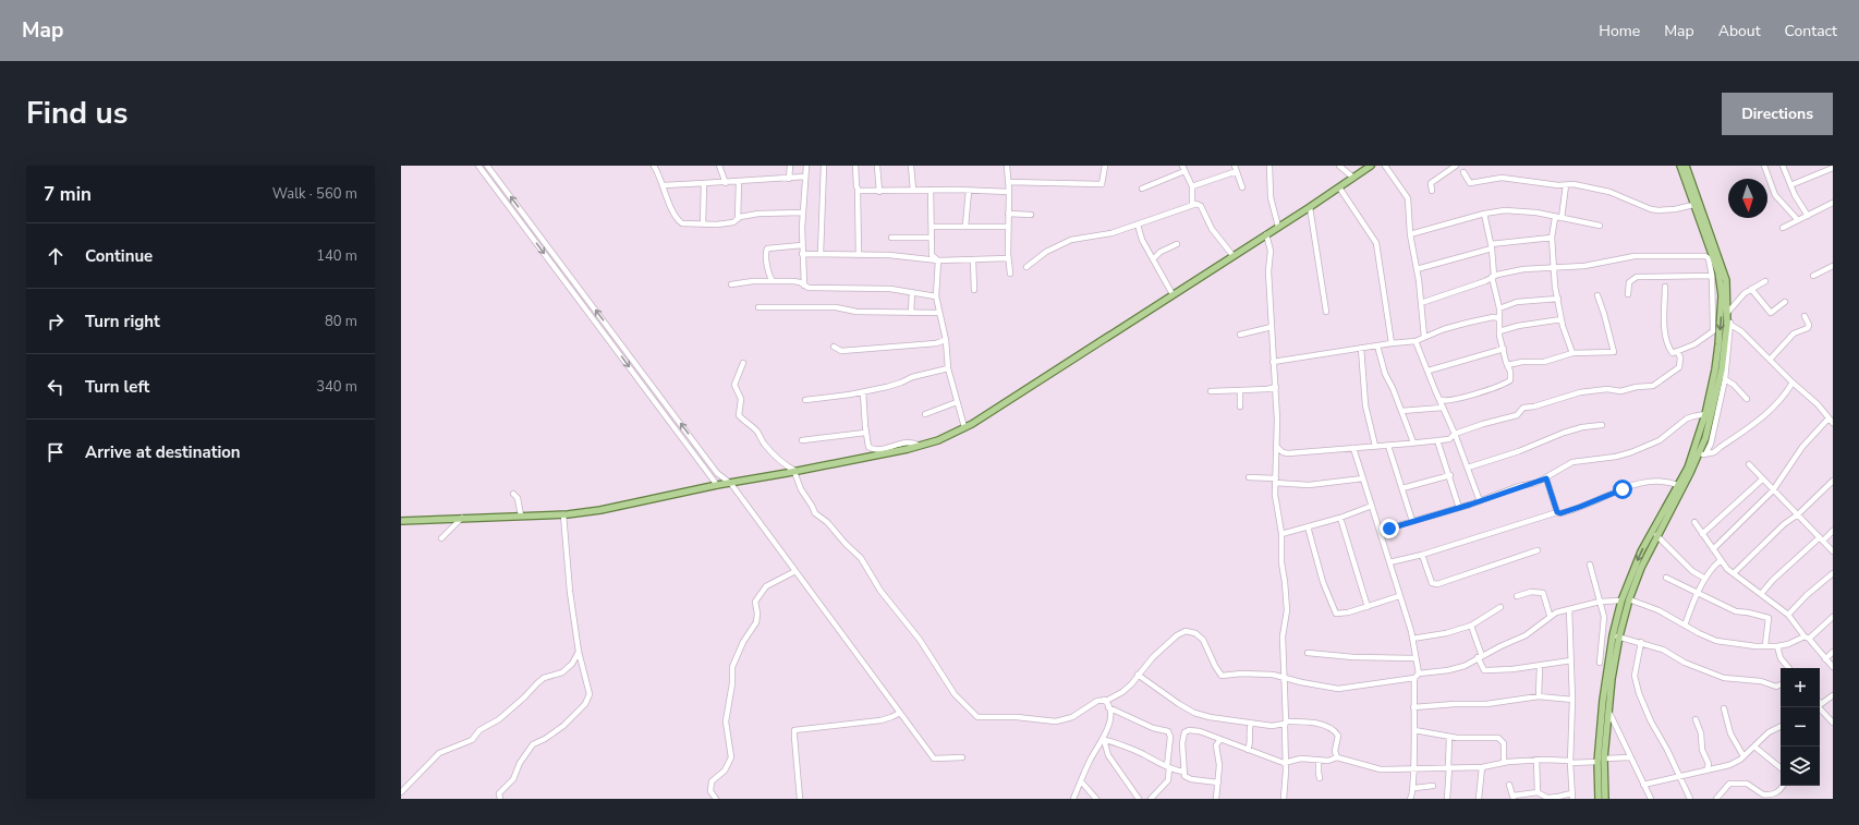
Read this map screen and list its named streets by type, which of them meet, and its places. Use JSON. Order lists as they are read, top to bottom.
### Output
{
  "north": "bottom",
  "page": {
    "header": "Map",
    "nav": [
      "Home",
      "Map",
      "About",
      "Contact"
    ],
    "title": "Find us",
    "buttons": "Directions",
    "heading": ["7 min", "Walk · 560 m"],
    "list": [
      ["Continue", "140 m"],
      ["Turn right", "80 m"],
      ["Turn left", "340 m"],
      "Arrive at destination"
    ],
    "map_buttons": ["+", "−"]
  }
}
